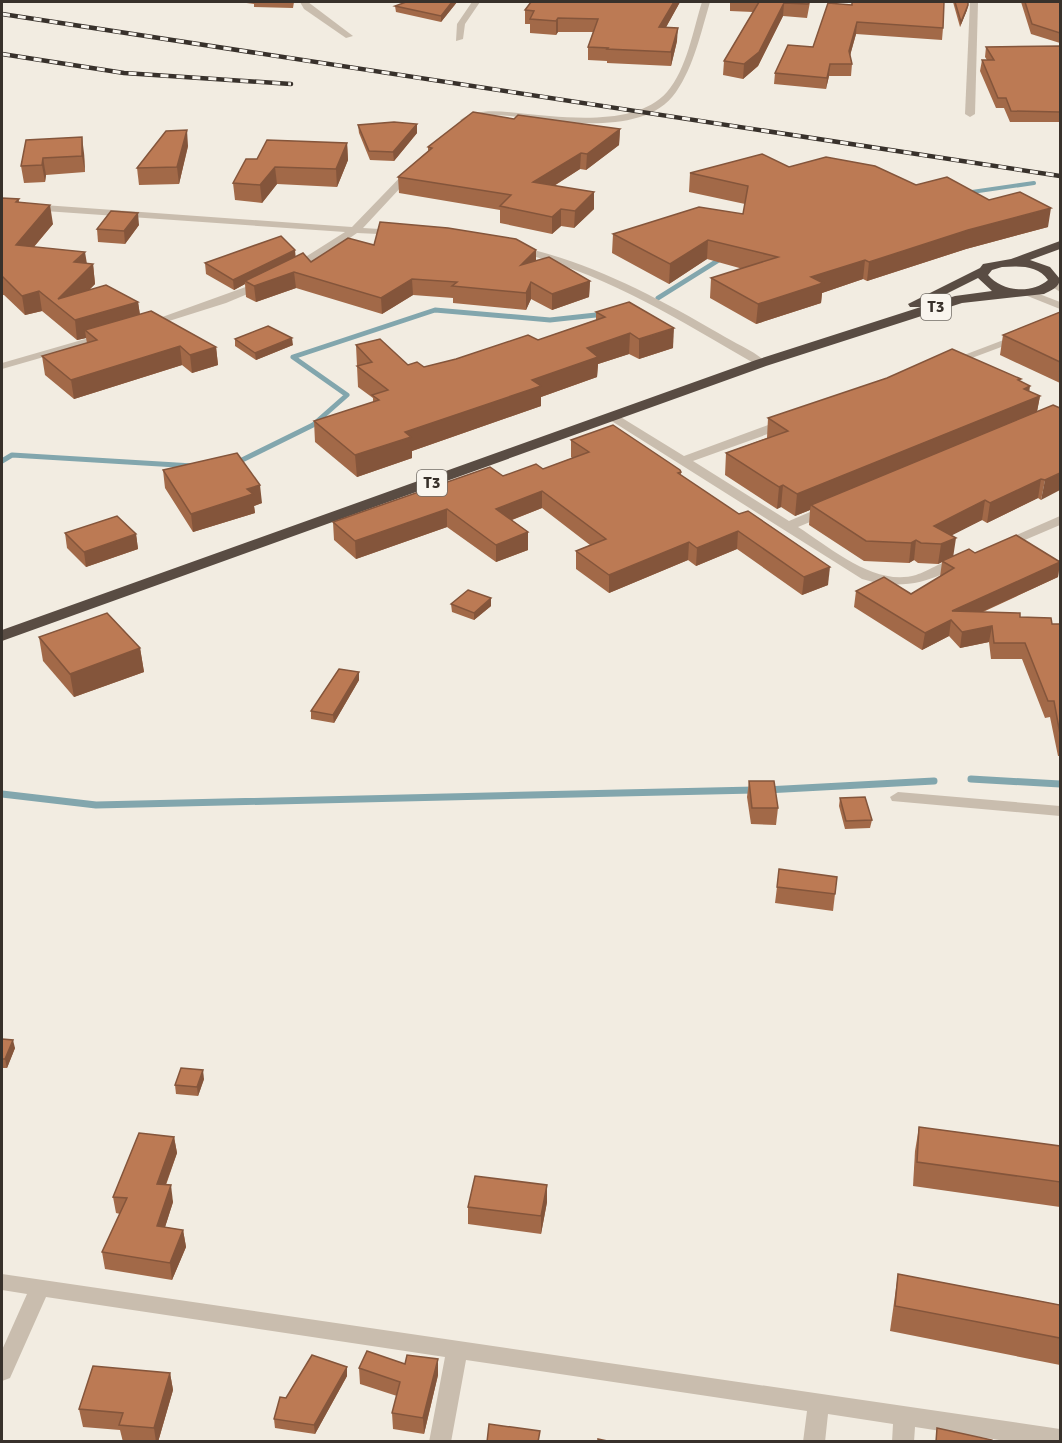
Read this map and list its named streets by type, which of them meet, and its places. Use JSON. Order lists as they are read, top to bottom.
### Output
{
  "streets": {
    "highway": ["T3"]
  }
}
